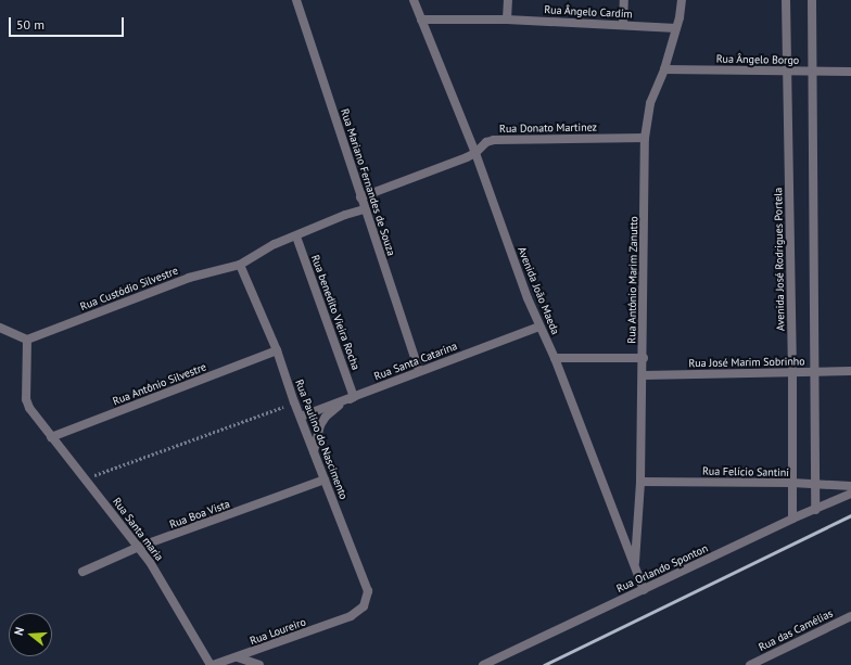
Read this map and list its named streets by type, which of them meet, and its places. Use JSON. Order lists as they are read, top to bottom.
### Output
{
  "streets": {
    "street": [
      "Rua Ângelo Cardim",
      "Rua Ângelo Borgo",
      "Rua Donato Martinez",
      "Rua Mariano Fernandes de Souza",
      "Avenida José Rodrigues Portela",
      "Rua Antônio Marim Zanutto",
      "Rua Custódio Silvestre",
      "Avenida João Maeda",
      "Rua benedito Vieira Rocha",
      "Rua Santa Catarina",
      "Rua José Marim Sobrinho",
      "Rua Antônio Silvestre",
      "Rua Paulino do Nascimento",
      "Rua Felício Santini",
      "Rua Boa Vista",
      "Rua Santa maria",
      "Rua Orlando Sponton",
      "Rua das Camélias",
      "Rua Loureiro"
    ]
  },
  "crossings": [
    ["Rua Ângelo Cardim", "Rua Antônio Marim Zanutto"],
    ["Rua Ângelo Cardim", "Avenida João Maeda"],
    ["Rua Ângelo Borgo", "Avenida José Rodrigues Portela"],
    ["Rua Ângelo Borgo", "Rua Antônio Marim Zanutto"],
    ["Rua Donato Martinez", "Rua Mariano Fernandes de Souza"],
    ["Rua Donato Martinez", "Rua Antônio Marim Zanutto"],
    ["Rua Donato Martinez", "Avenida João Maeda"],
    ["Rua Mariano Fernandes de Souza", "Rua Santa Catarina"],
    ["Avenida José Rodrigues Portela", "Rua José Marim Sobrinho"],
    ["Avenida José Rodrigues Portela", "Rua Felício Santini"],
    ["Avenida José Rodrigues Portela", "Rua Orlando Sponton"],
    ["Rua Antônio Marim Zanutto", "Avenida João Maeda"],
    ["Rua Antônio Marim Zanutto", "Rua José Marim Sobrinho"],
    ["Rua Antônio Marim Zanutto", "Rua Felício Santini"],
    ["Rua Custódio Silvestre", "Rua Paulino do Nascimento"],
    ["Rua Custódio Silvestre", "Rua Santa maria"],
    ["Avenida João Maeda", "Rua Santa Catarina"],
    ["Avenida João Maeda", "Rua Orlando Sponton"],
    ["Rua benedito Vieira Rocha", "Rua Santa Catarina"],
    ["Rua Santa Catarina", "Rua Paulino do Nascimento"],
    ["Rua Antônio Silvestre", "Rua Paulino do Nascimento"],
    ["Rua Antônio Silvestre", "Rua Santa maria"],
    ["Rua Paulino do Nascimento", "Rua Boa Vista"],
    ["Rua Paulino do Nascimento", "Rua Loureiro"],
    ["Rua Boa Vista", "Rua Santa maria"],
    ["Rua Santa maria", "Rua Loureiro"]
  ],
  "scale_bar": "50 m",
  "north": "left"
}
